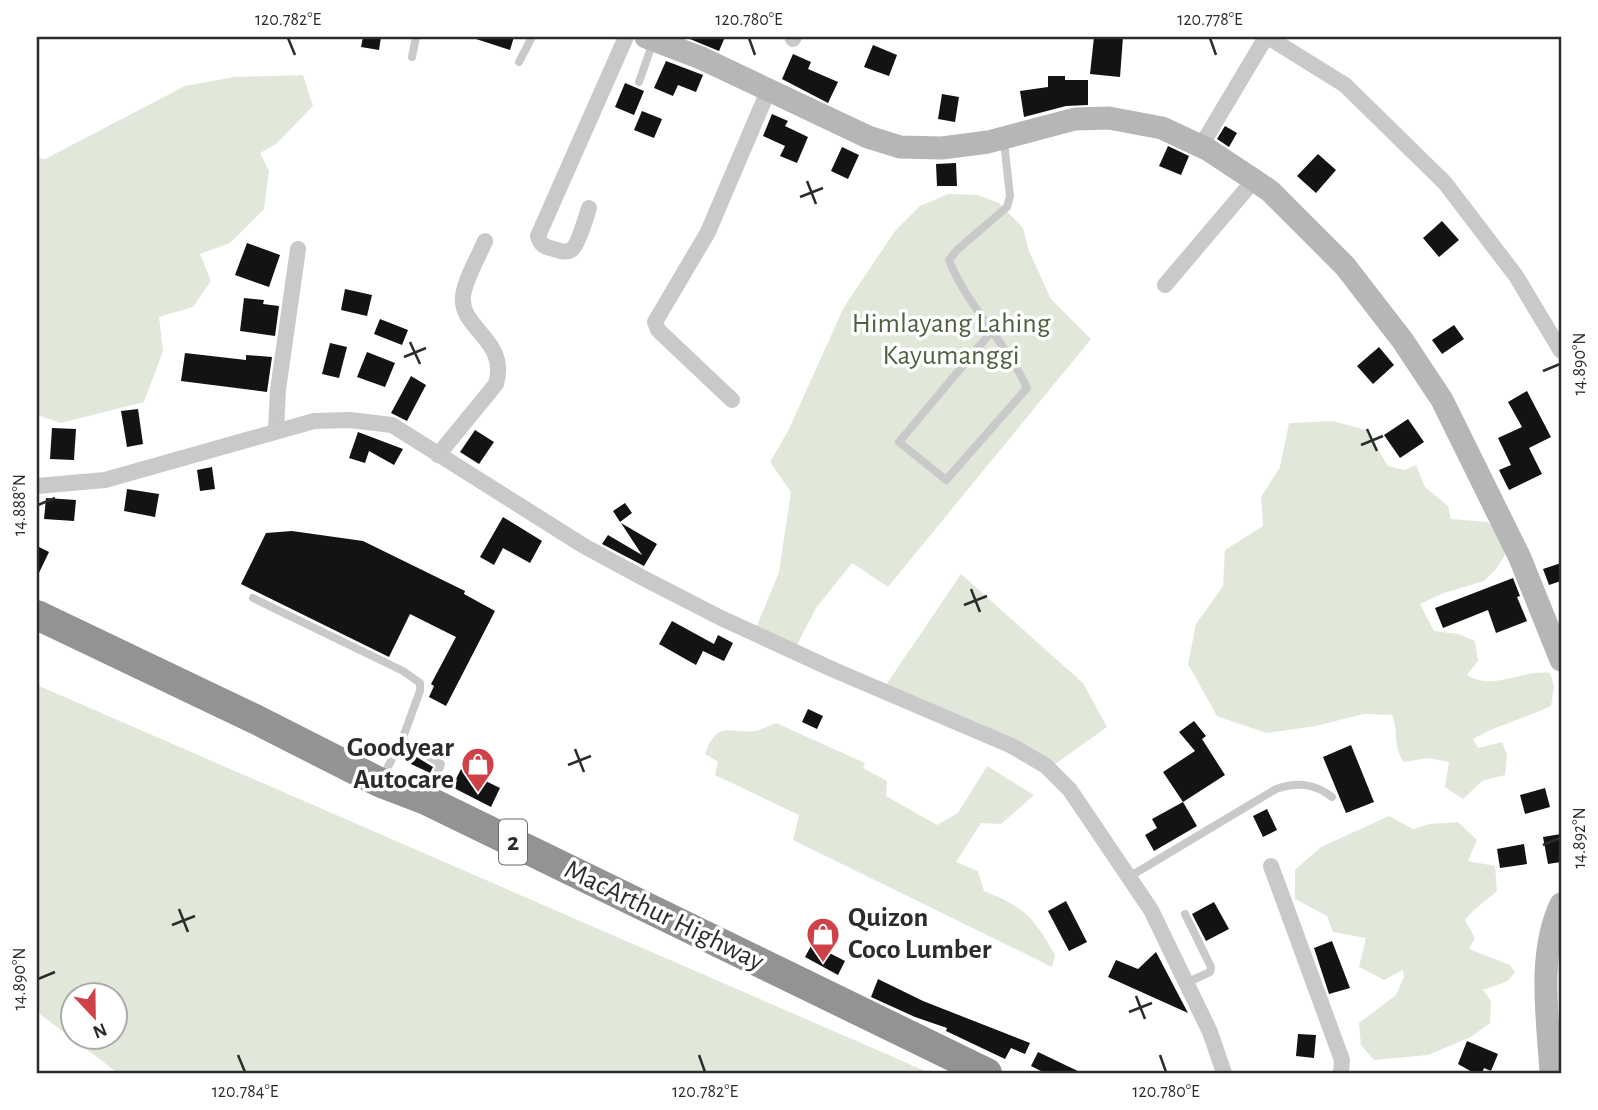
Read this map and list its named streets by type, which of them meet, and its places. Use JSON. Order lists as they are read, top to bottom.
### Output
{
  "streets": {
    "highway": ["2", "MacArthur Highway"]
  },
  "parks": ["Himlayang Lahing Kayumanggi"],
  "places": {
    "shop": ["Goodyear Autocare", "Quizon Coco Lumber"]
  },
  "north": "bottom",
  "coordinates": [
    "120.782°E",
    "120.780°E",
    "120.778°E",
    "14.890°N",
    "14.888°N",
    "14.892°N",
    "120.784°E"
  ]
}
